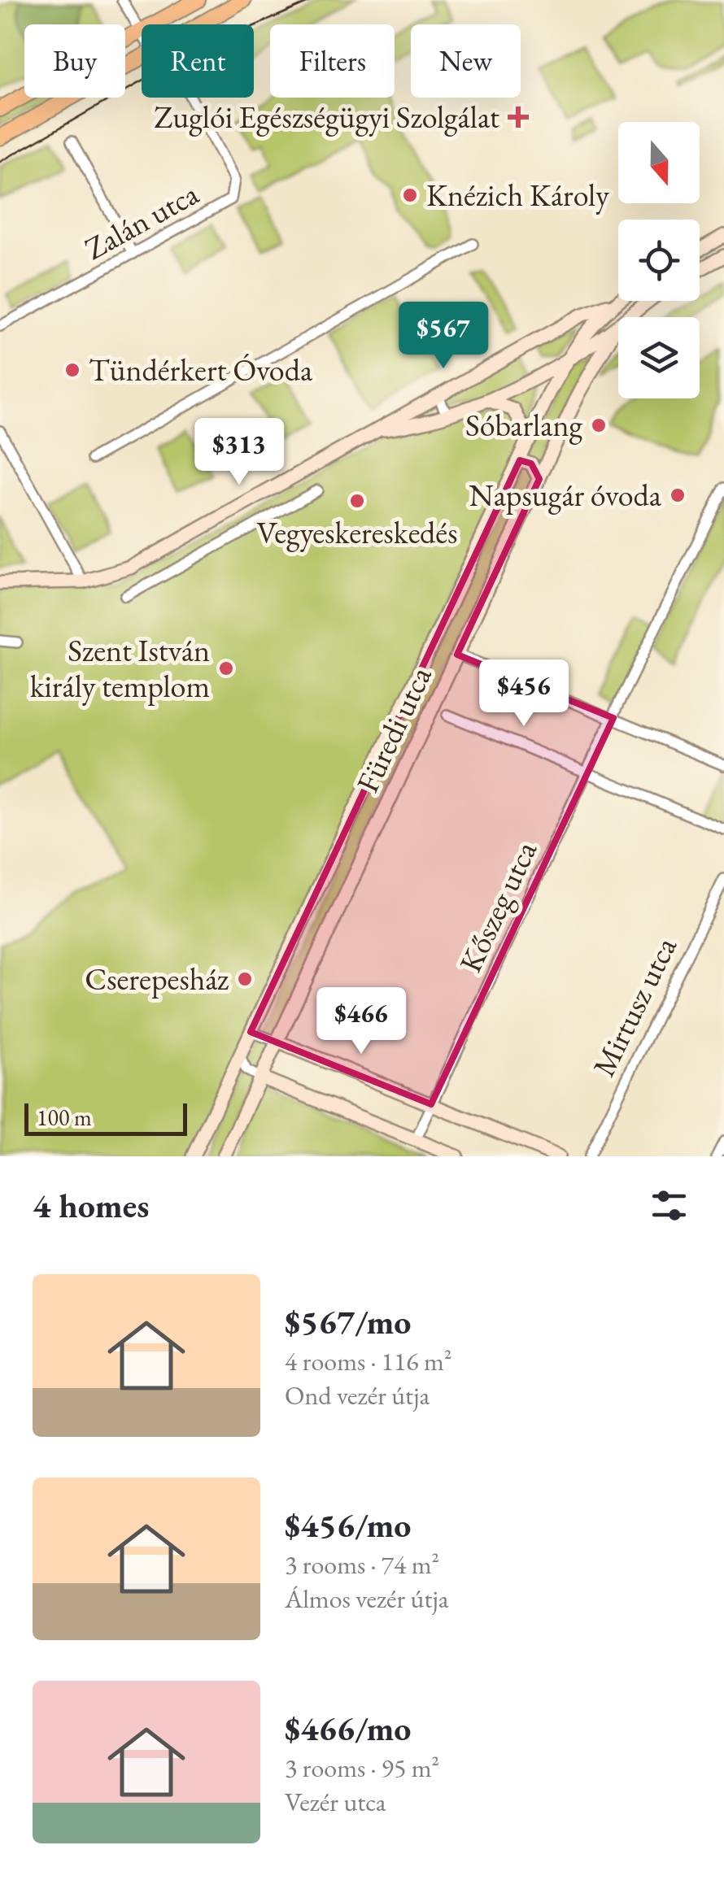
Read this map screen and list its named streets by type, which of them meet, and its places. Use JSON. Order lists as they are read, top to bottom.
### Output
{
  "streets": {
    "main road": ["Füredi utca"],
    "street": ["Zalán utca", "Kőszeg utca", "Mirtusz utca"]
  },
  "places": {
    "health": ["Zuglói Egészségügyi Szolgálat"],
    "other": [
      "Knézich Károly",
      "Tündérkert Óvoda",
      "Sóbarlang",
      "Napsugár óvoda",
      "Vegyeskereskedés",
      "Szent István király templom",
      "Cserepesház"
    ]
  },
  "scale_bar": "100 m",
  "north": "bottom",
  "page": {
    "chip": [
      "Buy",
      "Rent",
      "Filters",
      "New"
    ],
    "price": [
      "$567",
      "$313",
      "$456",
      "$466"
    ],
    "scale": "100 m",
    "heading": "4 homes",
    "list": [
      {
        "name": "$567/mo",
        "note": "4 rooms · 116 m² · Ond vezér útja"
      },
      {
        "name": "$456/mo",
        "note": "3 rooms · 74 m² · Álmos vezér útja"
      },
      {
        "name": "$466/mo",
        "note": "3 rooms · 95 m² · Vezér utca"
      }
    ]
  }
}
